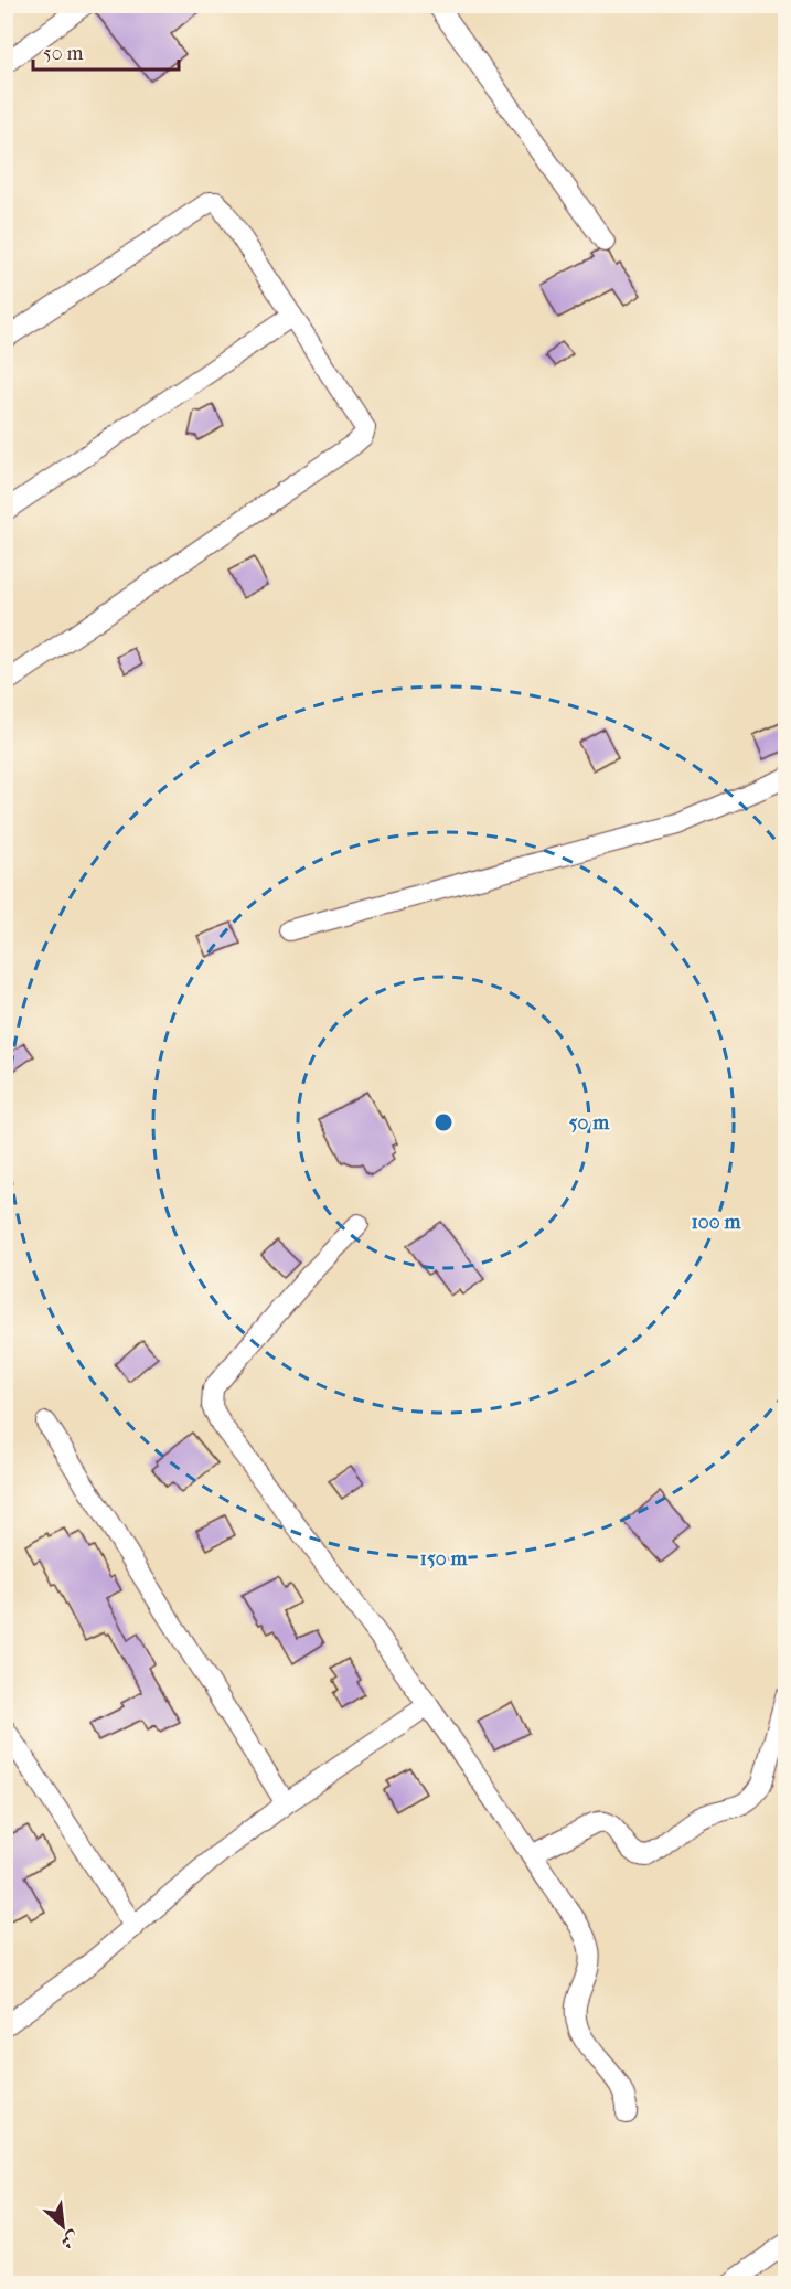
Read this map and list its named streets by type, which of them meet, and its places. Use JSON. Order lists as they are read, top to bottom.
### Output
{
  "scale_bar": "50 m",
  "north": "bottom right",
  "rings": ["50 m", "100 m", "150 m"]
}
